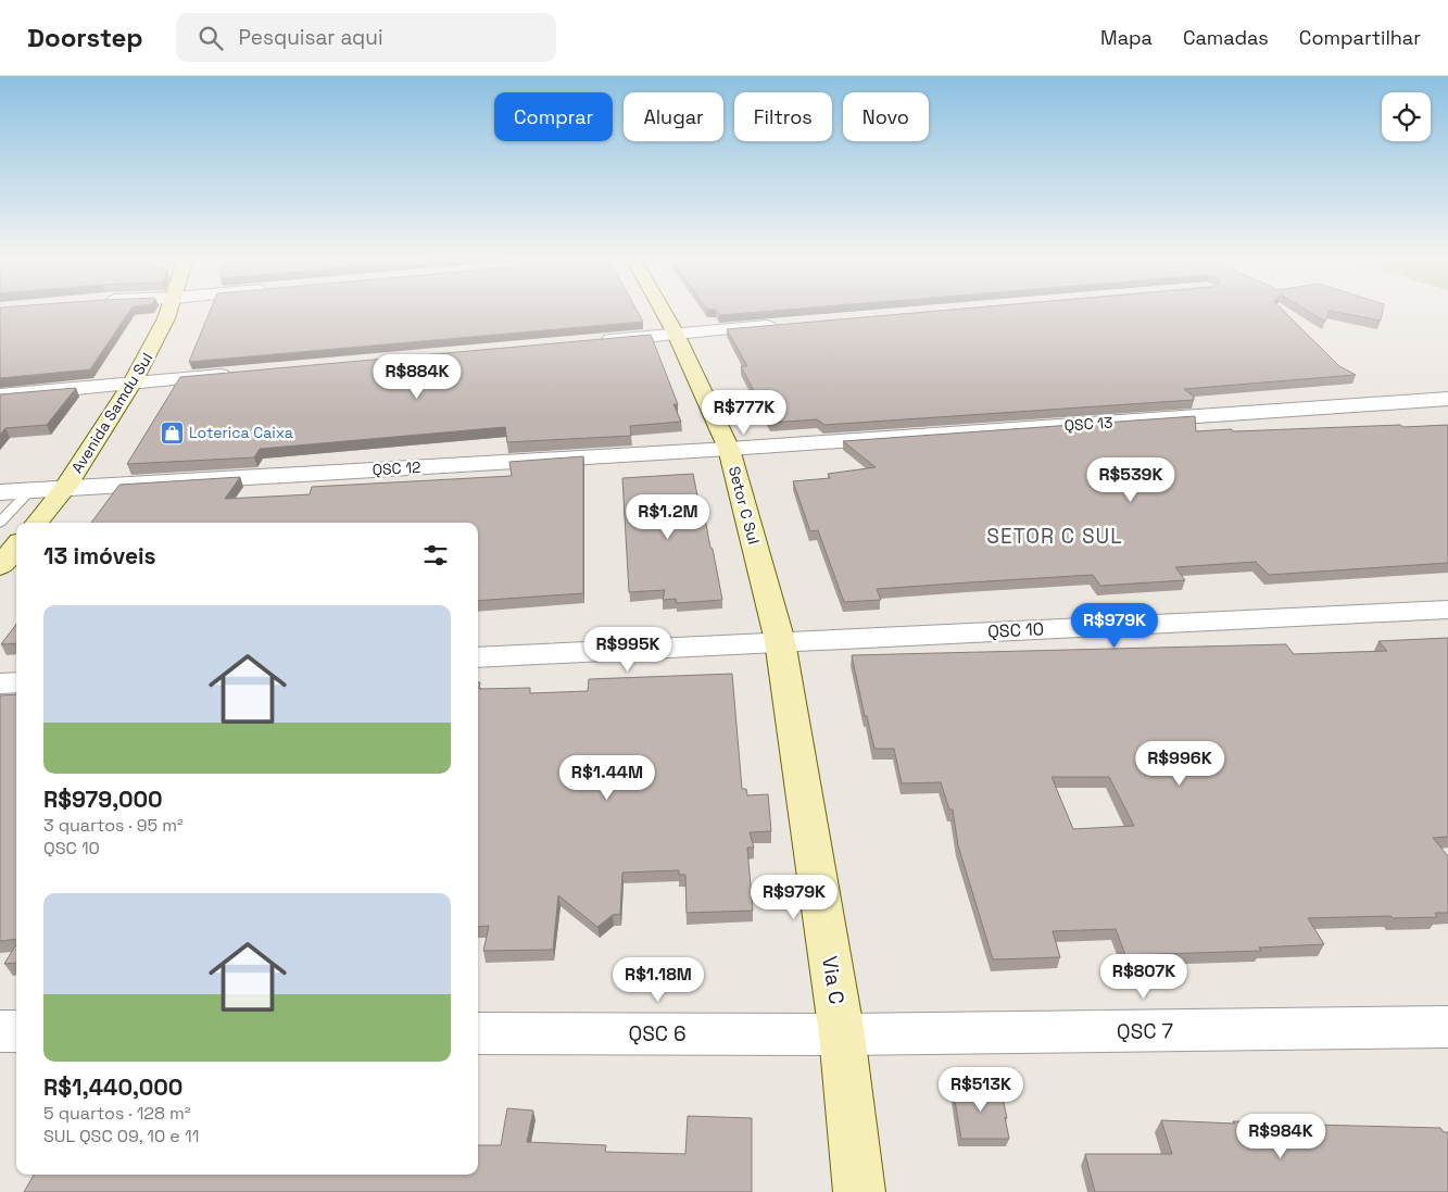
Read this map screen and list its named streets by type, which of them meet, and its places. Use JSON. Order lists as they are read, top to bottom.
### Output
{
  "streets": {
    "street": [
      "Avenida Samdu Sul",
      "QSC 13",
      "QSC 12",
      "Setor C Sul",
      "QSC 10",
      "Via C",
      "QSC 7",
      "QSC 6"
    ]
  },
  "crossings": [
    ["Avenida Samdu Sul", "QSC 12"],
    ["QSC 13", "QSC 12"],
    ["QSC 13", "Setor C Sul"],
    ["QSC 12", "Setor C Sul"],
    ["Setor C Sul", "QSC 10"],
    ["Setor C Sul", "Via C"],
    ["QSC 10", "Via C"],
    ["Via C", "QSC 7"],
    ["Via C", "QSC 6"],
    ["QSC 7", "QSC 6"]
  ],
  "districts": ["SETOR C SUL"],
  "places": {
    "shop": ["Loterica Caixa"]
  },
  "page": {
    "header": "Doorstep",
    "search": "Pesquisar aqui",
    "nav": ["Mapa", "Camadas", "Compartilhar"],
    "chip": [
      "Comprar",
      "Alugar",
      "Filtros",
      "Novo"
    ],
    "price": [
      "R$884K",
      "R$777K",
      "R$539K",
      "R$1.2M",
      "R$979K",
      "R$995K",
      "R$996K",
      "R$1.44M",
      "R$979K",
      "R$807K",
      "R$1.18M",
      "R$513K",
      "R$984K"
    ],
    "heading": "13 imóveis",
    "list": [
      {
        "name": "R$979,000",
        "note": "3 quartos · 95 m² · QSC 10"
      },
      {
        "name": "R$1,440,000",
        "note": "5 quartos · 128 m² · SUL QSC 09, 10 e 11"
      }
    ]
  }
}
